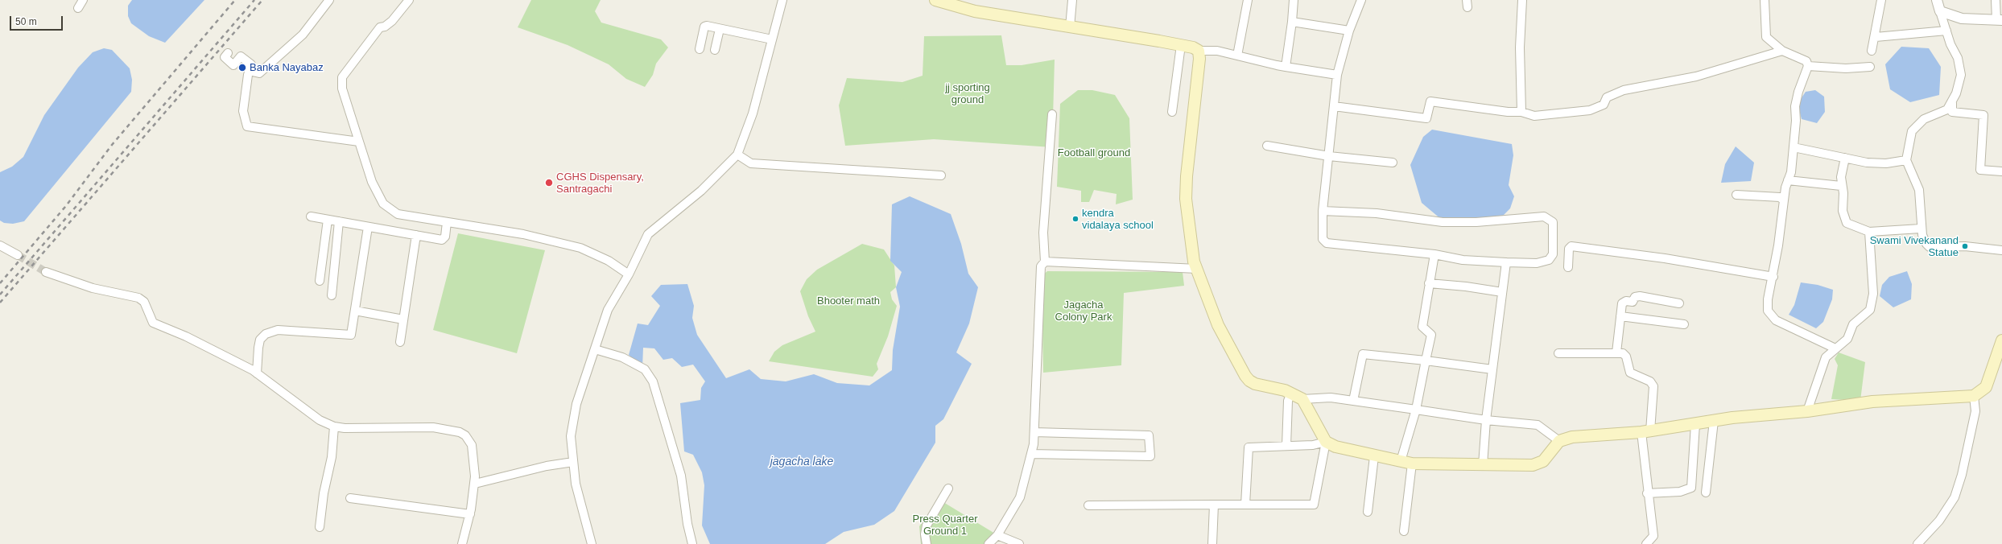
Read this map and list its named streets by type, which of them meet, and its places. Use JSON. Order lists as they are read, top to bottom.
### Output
{
  "water": ["jagacha lake"],
  "parks": [
    "jj sporting ground",
    "Football ground",
    "Bhooter math",
    "Jagacha Colony Park",
    "Press Quarter Ground 1"
  ],
  "places": [
    "Banka Nayabaz",
    "CGHS Dispensary, Santragachi",
    "kendra vidalaya school",
    "Swami Vivekanand Statue"
  ],
  "scale_bar": "50 m"
}
